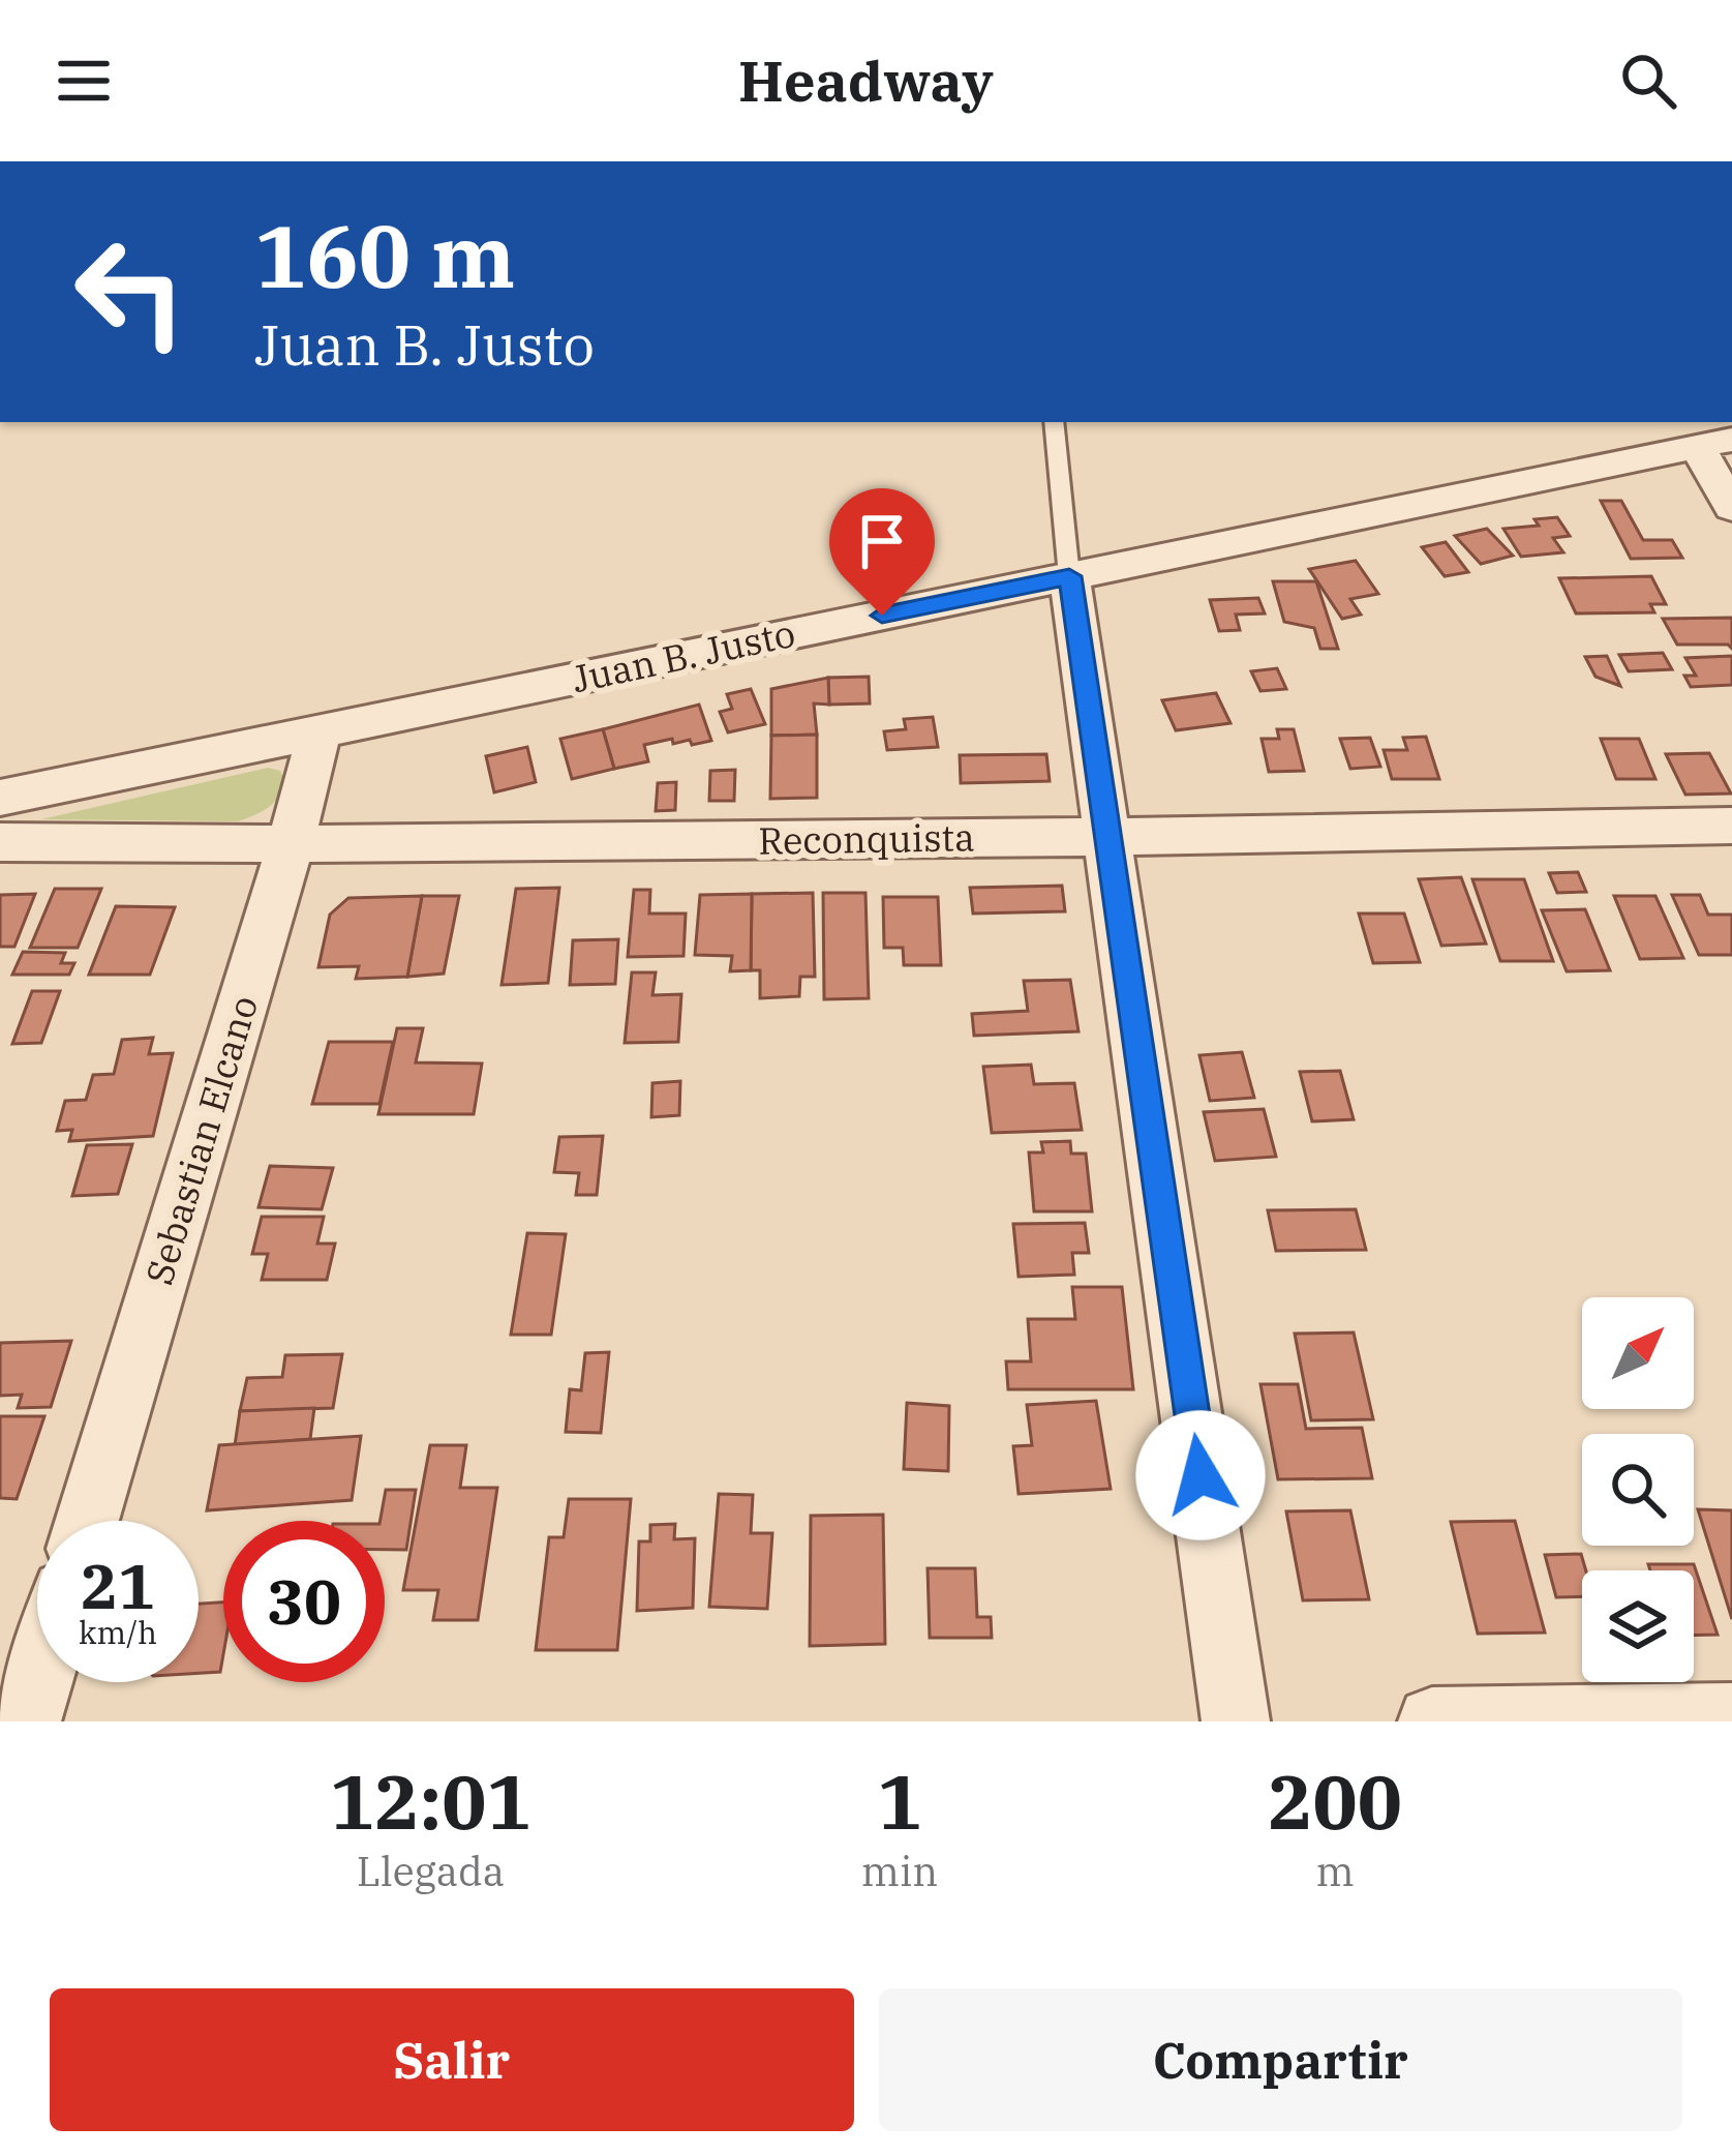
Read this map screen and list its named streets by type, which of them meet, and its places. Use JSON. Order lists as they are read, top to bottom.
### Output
{
  "streets": {
    "street": ["Juan B. Justo", "Reconquista", "Sebastian Elcano"]
  },
  "crossings": [
    ["Juan B. Justo", "Sebastian Elcano"],
    ["Reconquista", "Sebastian Elcano"]
  ],
  "north": "top right",
  "page": {
    "header": "Headway",
    "turn": ["160 m", "Juan B. Justo"],
    "speed": "21 km/h",
    "limit": "30",
    "eta": [
      "12:01",
      "Llegada",
      "1",
      "min",
      "200",
      "m"
    ],
    "buttons": ["Salir", "Compartir"]
  }
}
